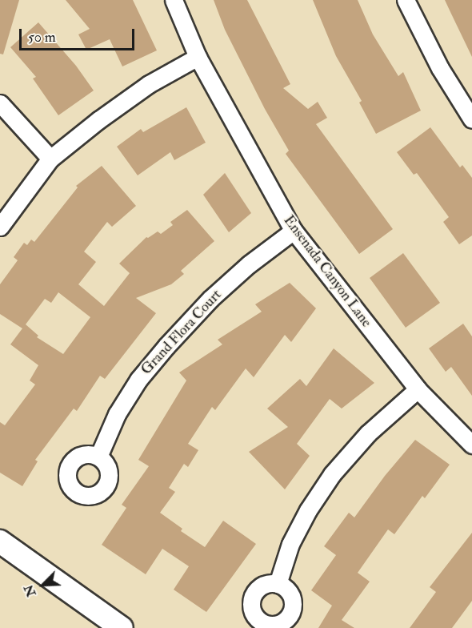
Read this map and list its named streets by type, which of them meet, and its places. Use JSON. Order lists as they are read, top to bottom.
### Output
{
  "streets": {
    "street": ["Ensenada Canyon Lane", "Grand Flora Court"]
  },
  "crossings": [
    ["Ensenada Canyon Lane", "Grand Flora Court"]
  ],
  "scale_bar": "50 m",
  "north": "bottom left"
}
